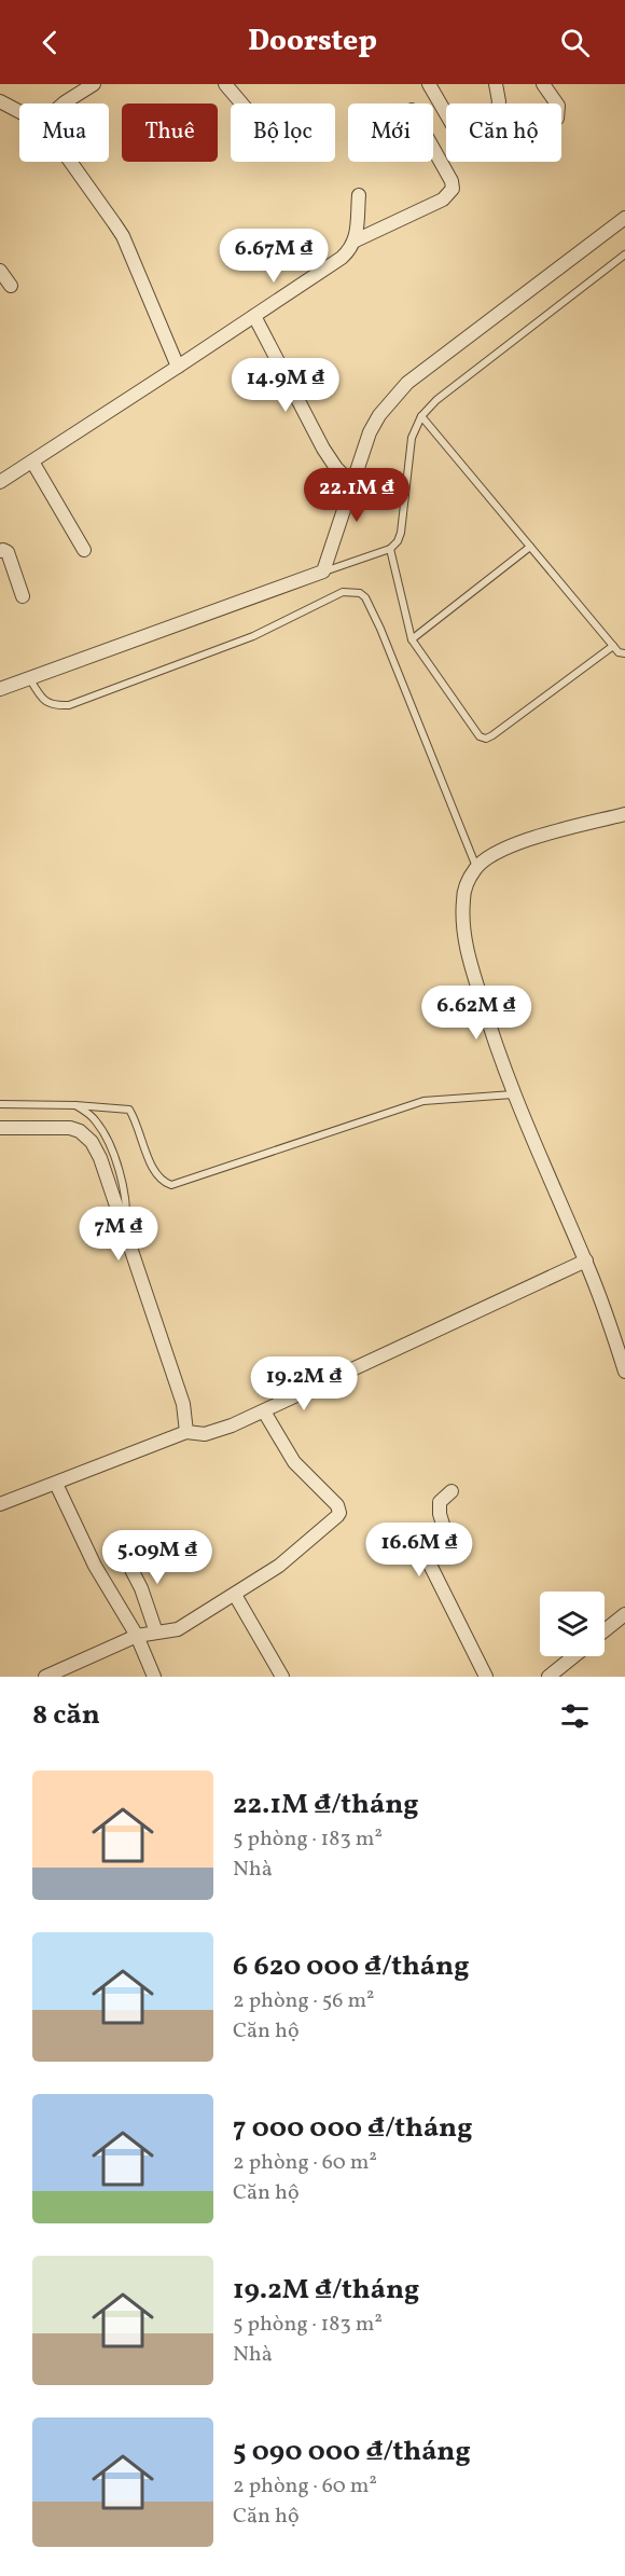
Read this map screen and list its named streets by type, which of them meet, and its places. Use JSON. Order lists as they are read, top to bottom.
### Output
{
  "page": {
    "header": "Doorstep",
    "chip": [
      "Mua",
      "Thuê",
      "Bộ lọc",
      "Mới",
      "Căn hộ"
    ],
    "price": [
      "6.67M ₫",
      "14.9M ₫",
      "22.1M ₫",
      "6.62M ₫",
      "7M ₫",
      "19.2M ₫",
      "16.6M ₫",
      "5.09M ₫"
    ],
    "heading": "8 căn",
    "list": [
      {
        "name": "22.1M ₫/tháng",
        "note": "5 phòng · 183 m² · Nhà"
      },
      {
        "name": "6 620 000 ₫/tháng",
        "note": "2 phòng · 56 m² · Căn hộ"
      },
      {
        "name": "7 000 000 ₫/tháng",
        "note": "2 phòng · 60 m² · Căn hộ"
      },
      {
        "name": "19.2M ₫/tháng",
        "note": "5 phòng · 183 m² · Nhà"
      },
      {
        "name": "5 090 000 ₫/tháng",
        "note": "2 phòng · 60 m² · Căn hộ"
      }
    ]
  }
}
